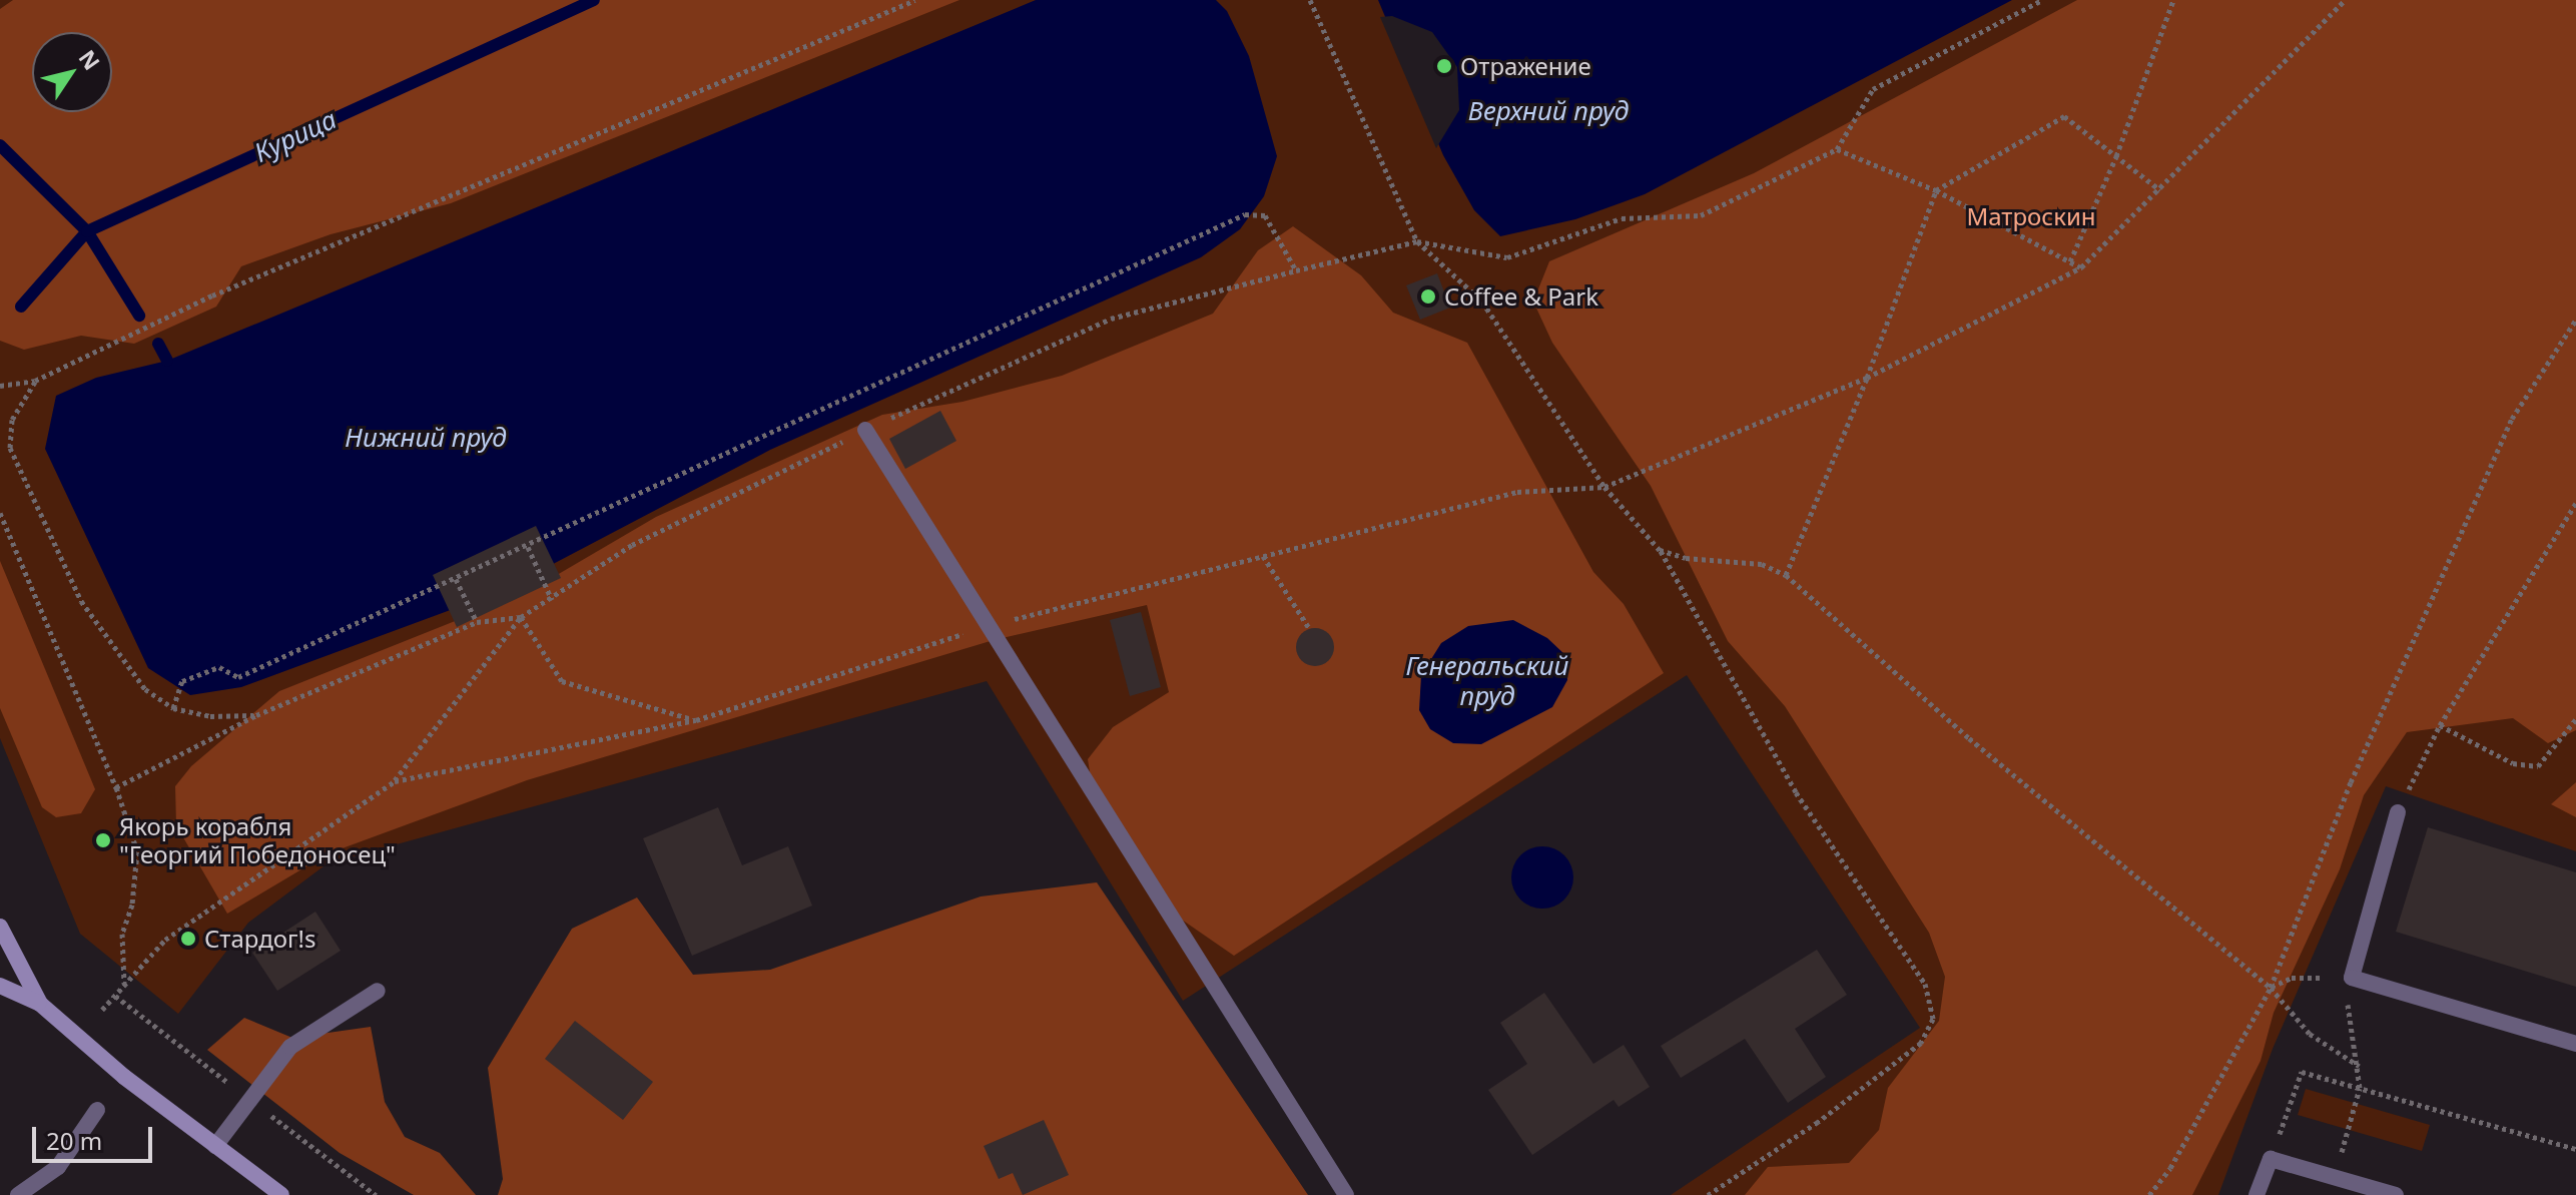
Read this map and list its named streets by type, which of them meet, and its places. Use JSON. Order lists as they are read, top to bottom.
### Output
{
  "water": [
    "Верхний пруд",
    "Курица",
    "Нижний пруд",
    "Генеральский пруд"
  ],
  "parks": ["Матроскин"],
  "places": [
    "Отражение",
    "Coffee & Park",
    "Якорь корабля \"Георгий Победоносец\"",
    "Стардог!s"
  ],
  "scale_bar": "20 m",
  "north": "top right"
}
